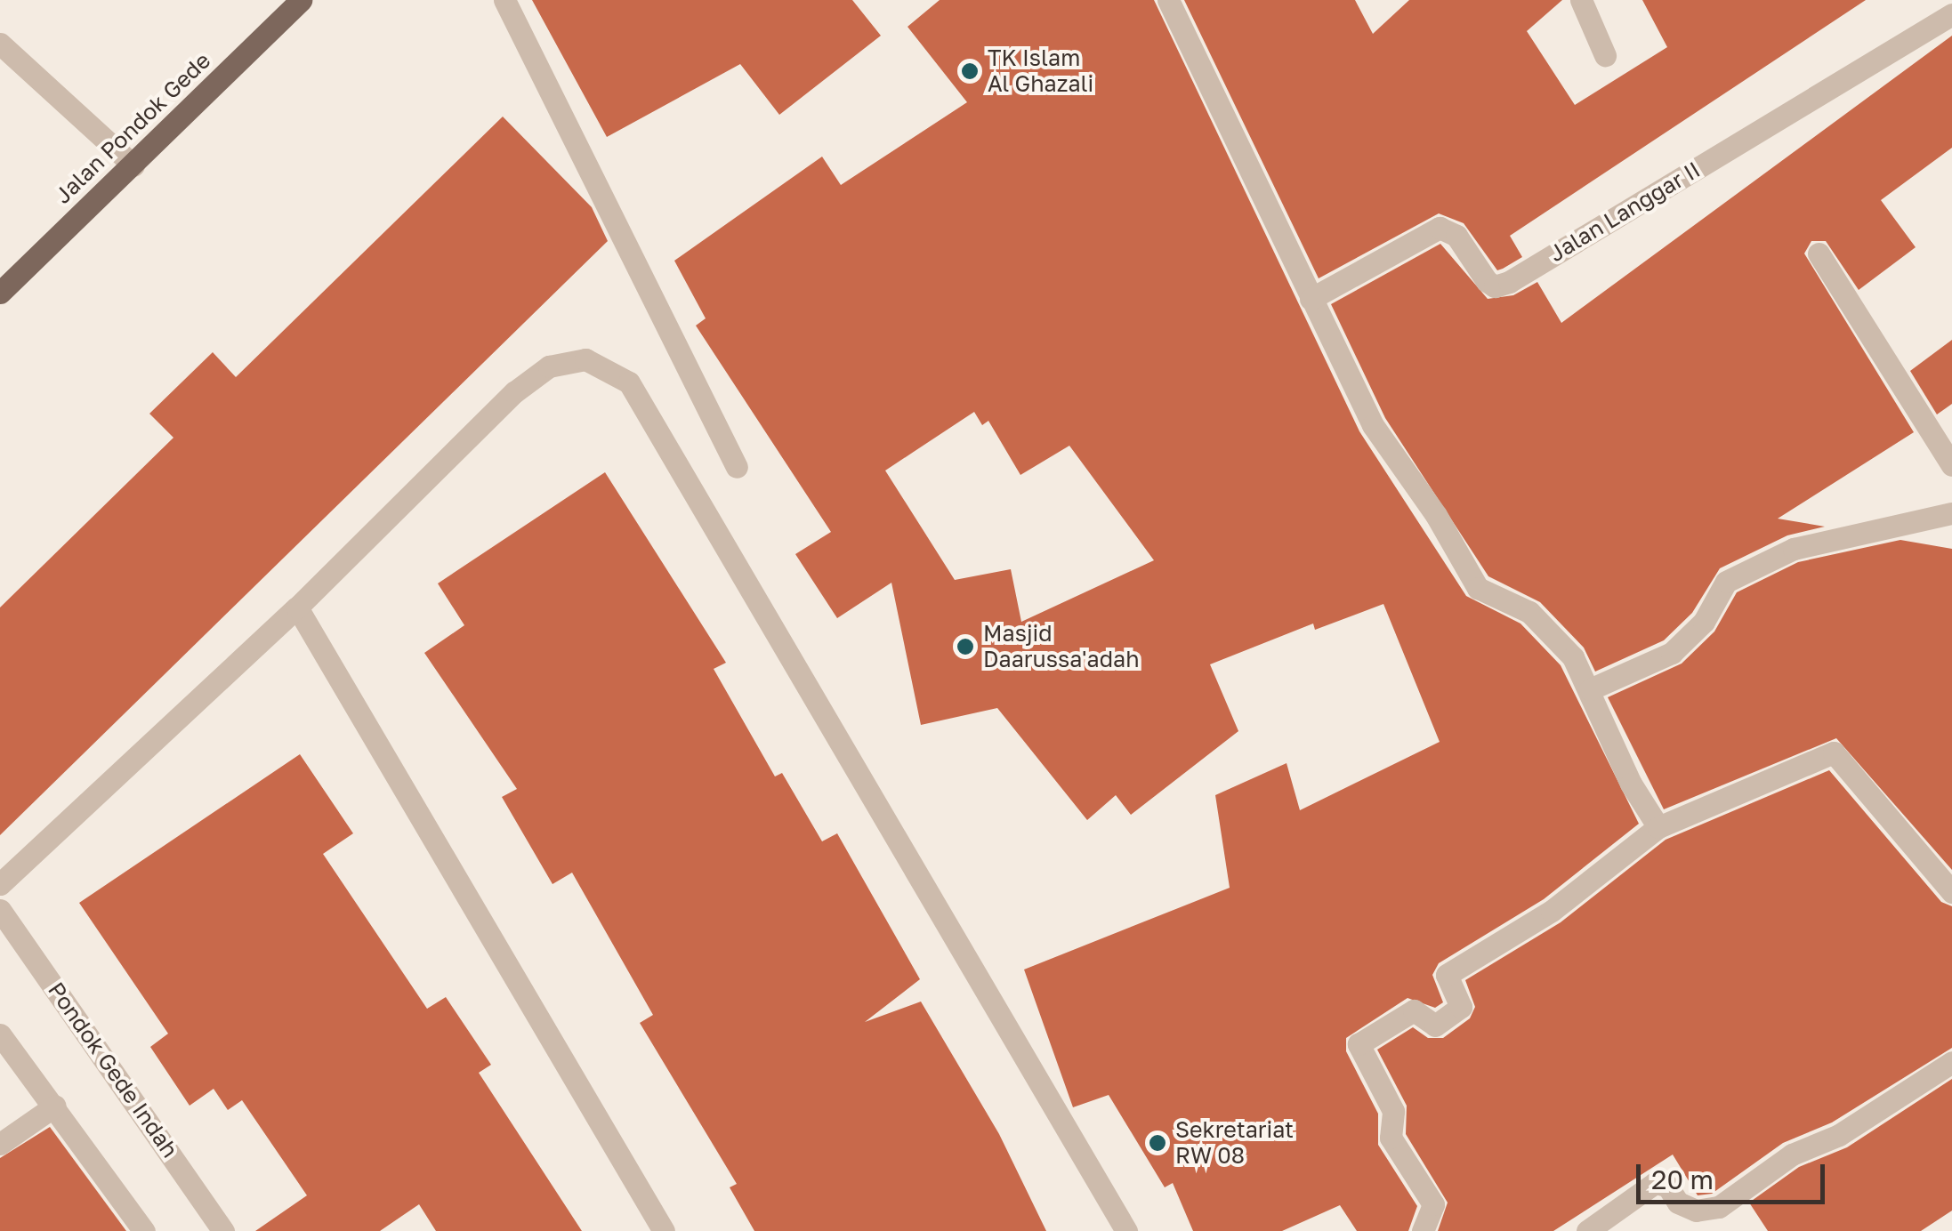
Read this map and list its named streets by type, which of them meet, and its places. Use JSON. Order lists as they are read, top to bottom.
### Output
{
  "streets": {
    "main road": ["Jalan Pondok Gede"],
    "street": ["Jalan Langgar II", "Pondok Gede Indah"]
  },
  "places": ["TK Islam Al Ghazali", "Masjid Daarussa'adah", "Sekretariat RW 08"],
  "scale_bar": "20 m"
}
